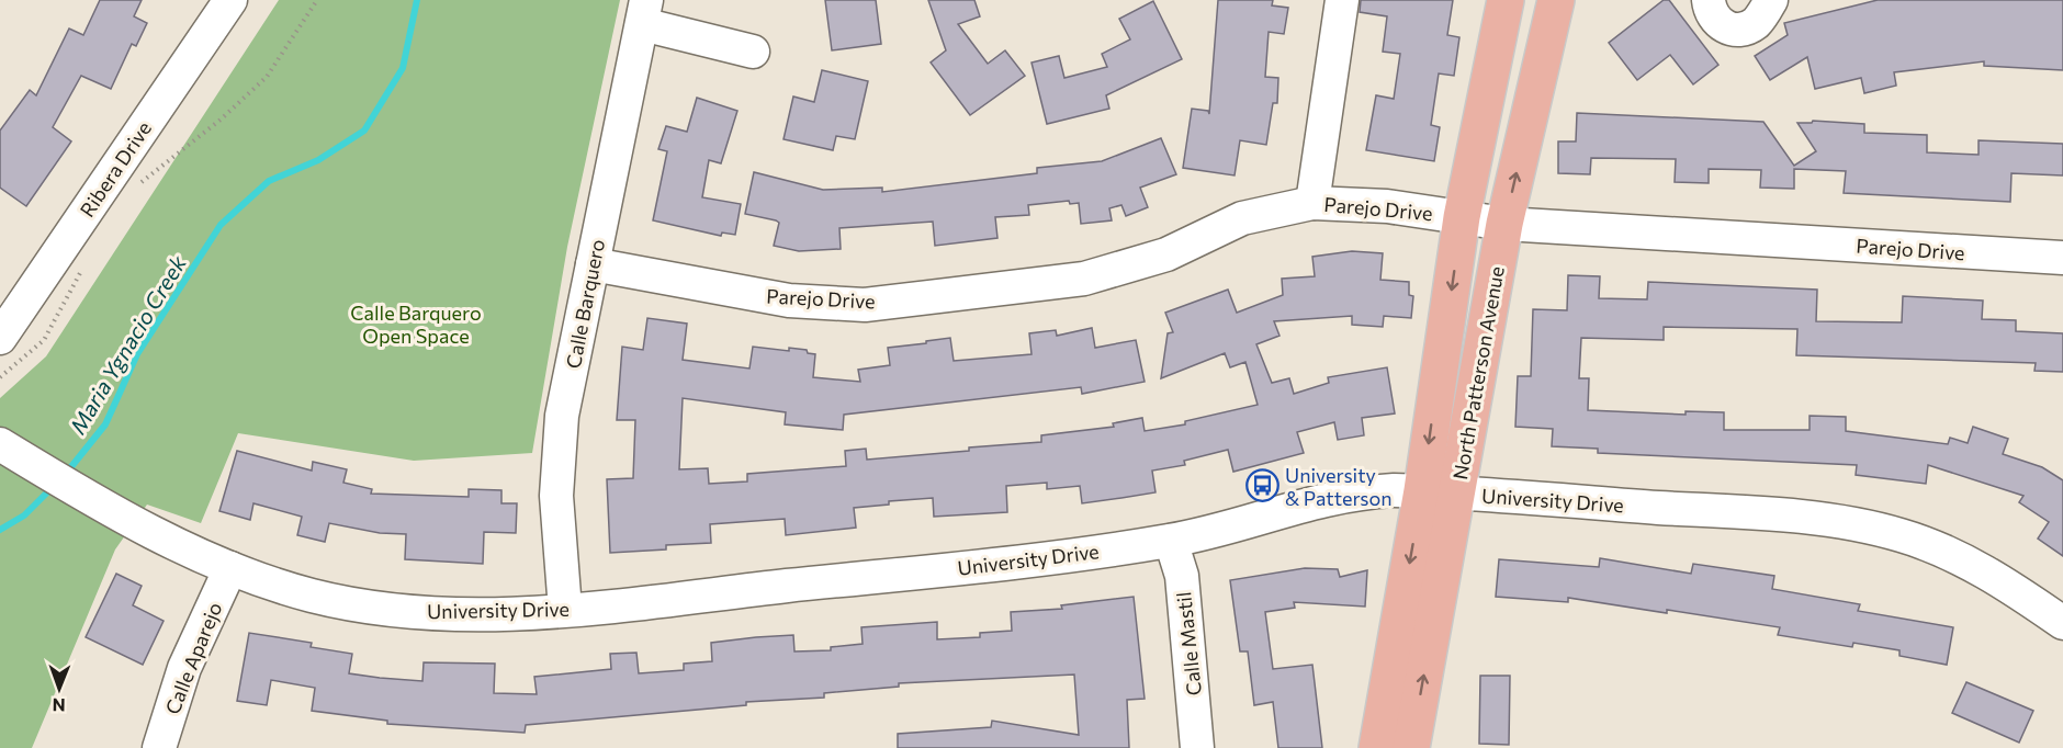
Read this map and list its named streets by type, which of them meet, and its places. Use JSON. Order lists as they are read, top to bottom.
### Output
{
  "streets": {
    "main road": ["North Patterson Avenue"],
    "street": [
      "Ribera Drive",
      "Parejo Drive",
      "Calle Barquero",
      "University Drive",
      "Calle Mastil",
      "Calle Aparejo"
    ]
  },
  "crossings": [
    ["Parejo Drive", "Calle Barquero"],
    ["Parejo Drive", "North Patterson Avenue"],
    ["Calle Barquero", "University Drive"],
    ["North Patterson Avenue", "University Drive"],
    ["University Drive", "Calle Mastil"],
    ["University Drive", "Calle Aparejo"]
  ],
  "water": ["Maria Ygnacio Creek"],
  "parks": ["Calle Barquero Open Space"],
  "places": {
    "bus stop": ["University & Patterson"]
  },
  "north": "bottom"
}
